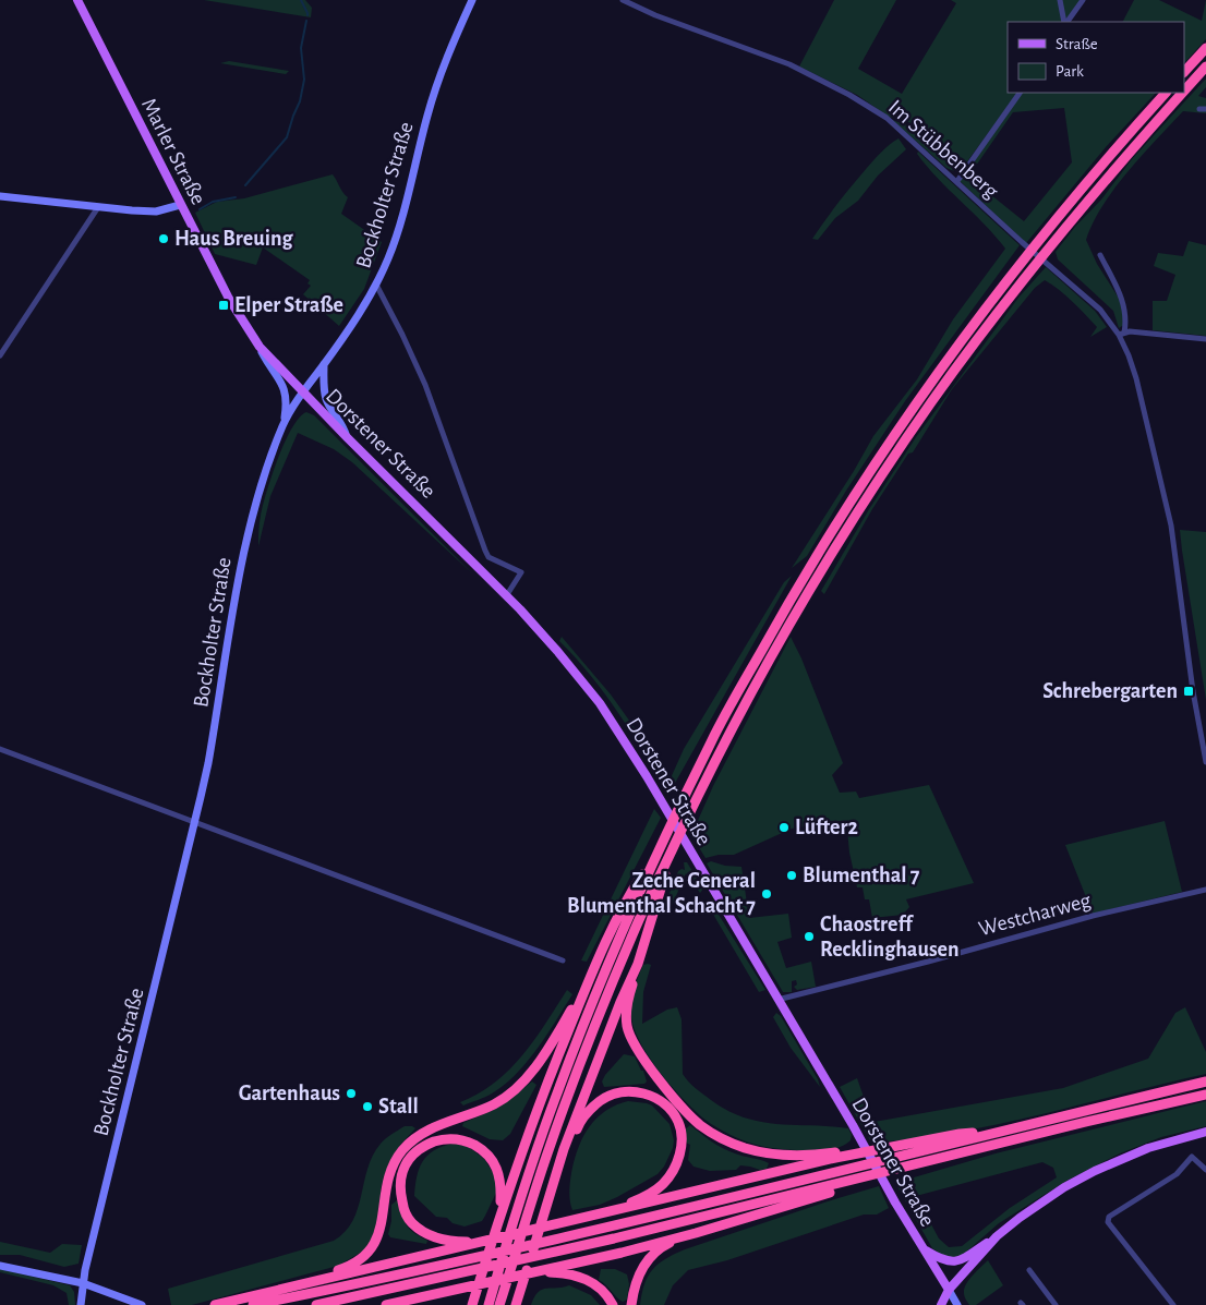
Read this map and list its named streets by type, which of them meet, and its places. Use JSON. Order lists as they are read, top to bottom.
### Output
{
  "streets": {
    "main road": ["Marler Straße", "Dorstener Straße"],
    "street": ["Im Stübbenberg", "Bockholter Straße", "Westcharweg"]
  },
  "crossings": [
    ["Marler Straße", "Bockholter Straße"],
    ["Marler Straße", "Dorstener Straße"],
    ["Bockholter Straße", "Dorstener Straße"],
    ["Dorstener Straße", "Westcharweg"]
  ],
  "places": {
    "other": [
      "Haus Breuing",
      "Lüfter2",
      "Blumenthal 7",
      "Zeche General Blumenthal Schacht 7",
      "Chaostreff Recklinghausen",
      "Gartenhaus",
      "Stall"
    ],
    "transit": ["Elper Straße", "Schrebergarten"]
  },
  "legend": ["Straße", "Park"]
}
